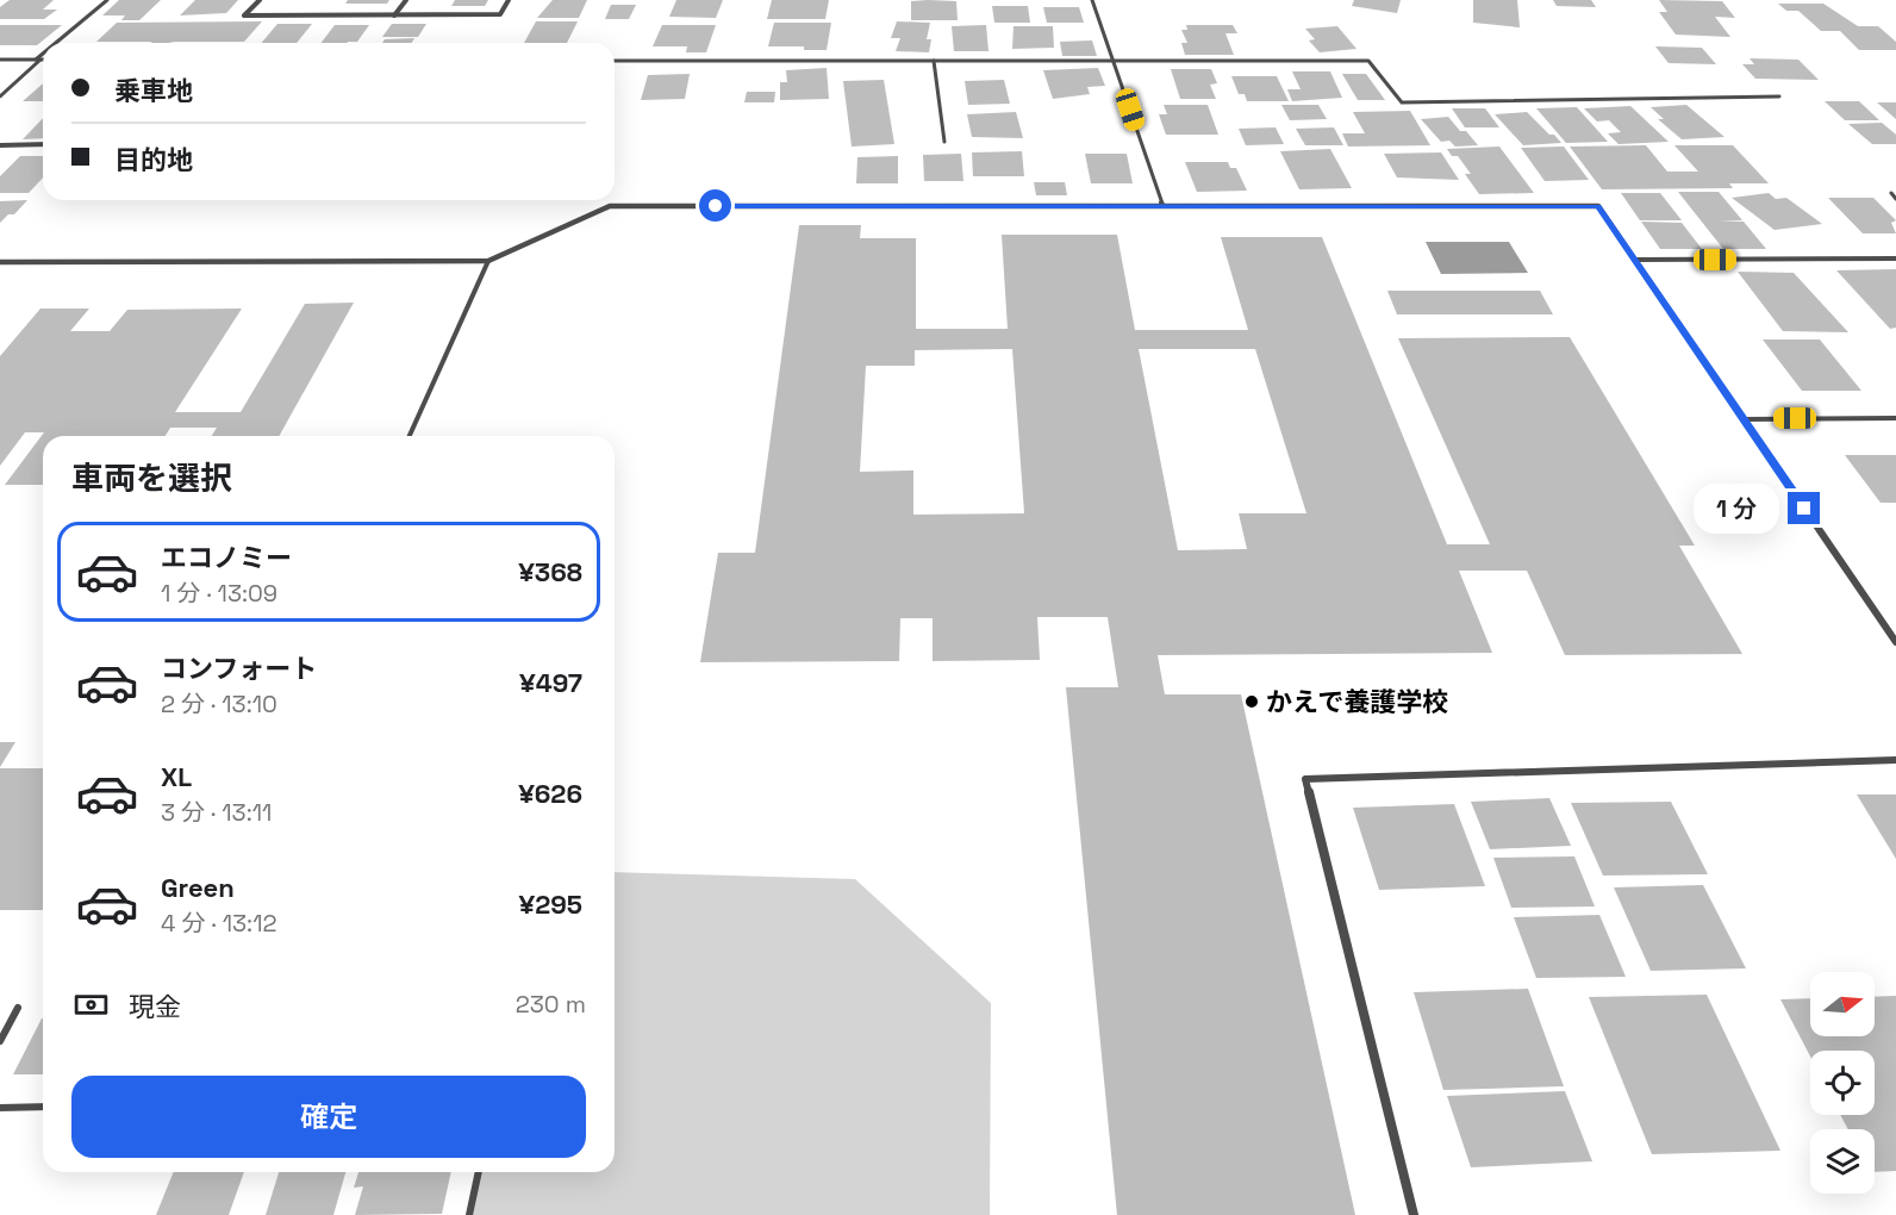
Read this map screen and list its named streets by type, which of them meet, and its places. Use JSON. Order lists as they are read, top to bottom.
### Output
{
  "places": ["かえで養護学校"],
  "north": "right",
  "page": {
    "banner": ["乗車地", "目的地"],
    "heading": "車両を選択",
    "bubble": "1 分",
    "list": [
      {
        "name": "エコノミー",
        "note": "1 分 · 13:09",
        "value": "¥368"
      },
      {
        "name": "コンフォート",
        "note": "2 分 · 13:10",
        "value": "¥497"
      },
      {
        "name": "XL",
        "note": "3 分 · 13:11",
        "value": "¥626"
      },
      {
        "name": "Green",
        "note": "4 分 · 13:12",
        "value": "¥295"
      }
    ],
    "pay": ["現金", "230 m"],
    "buttons": "確定"
  }
}
